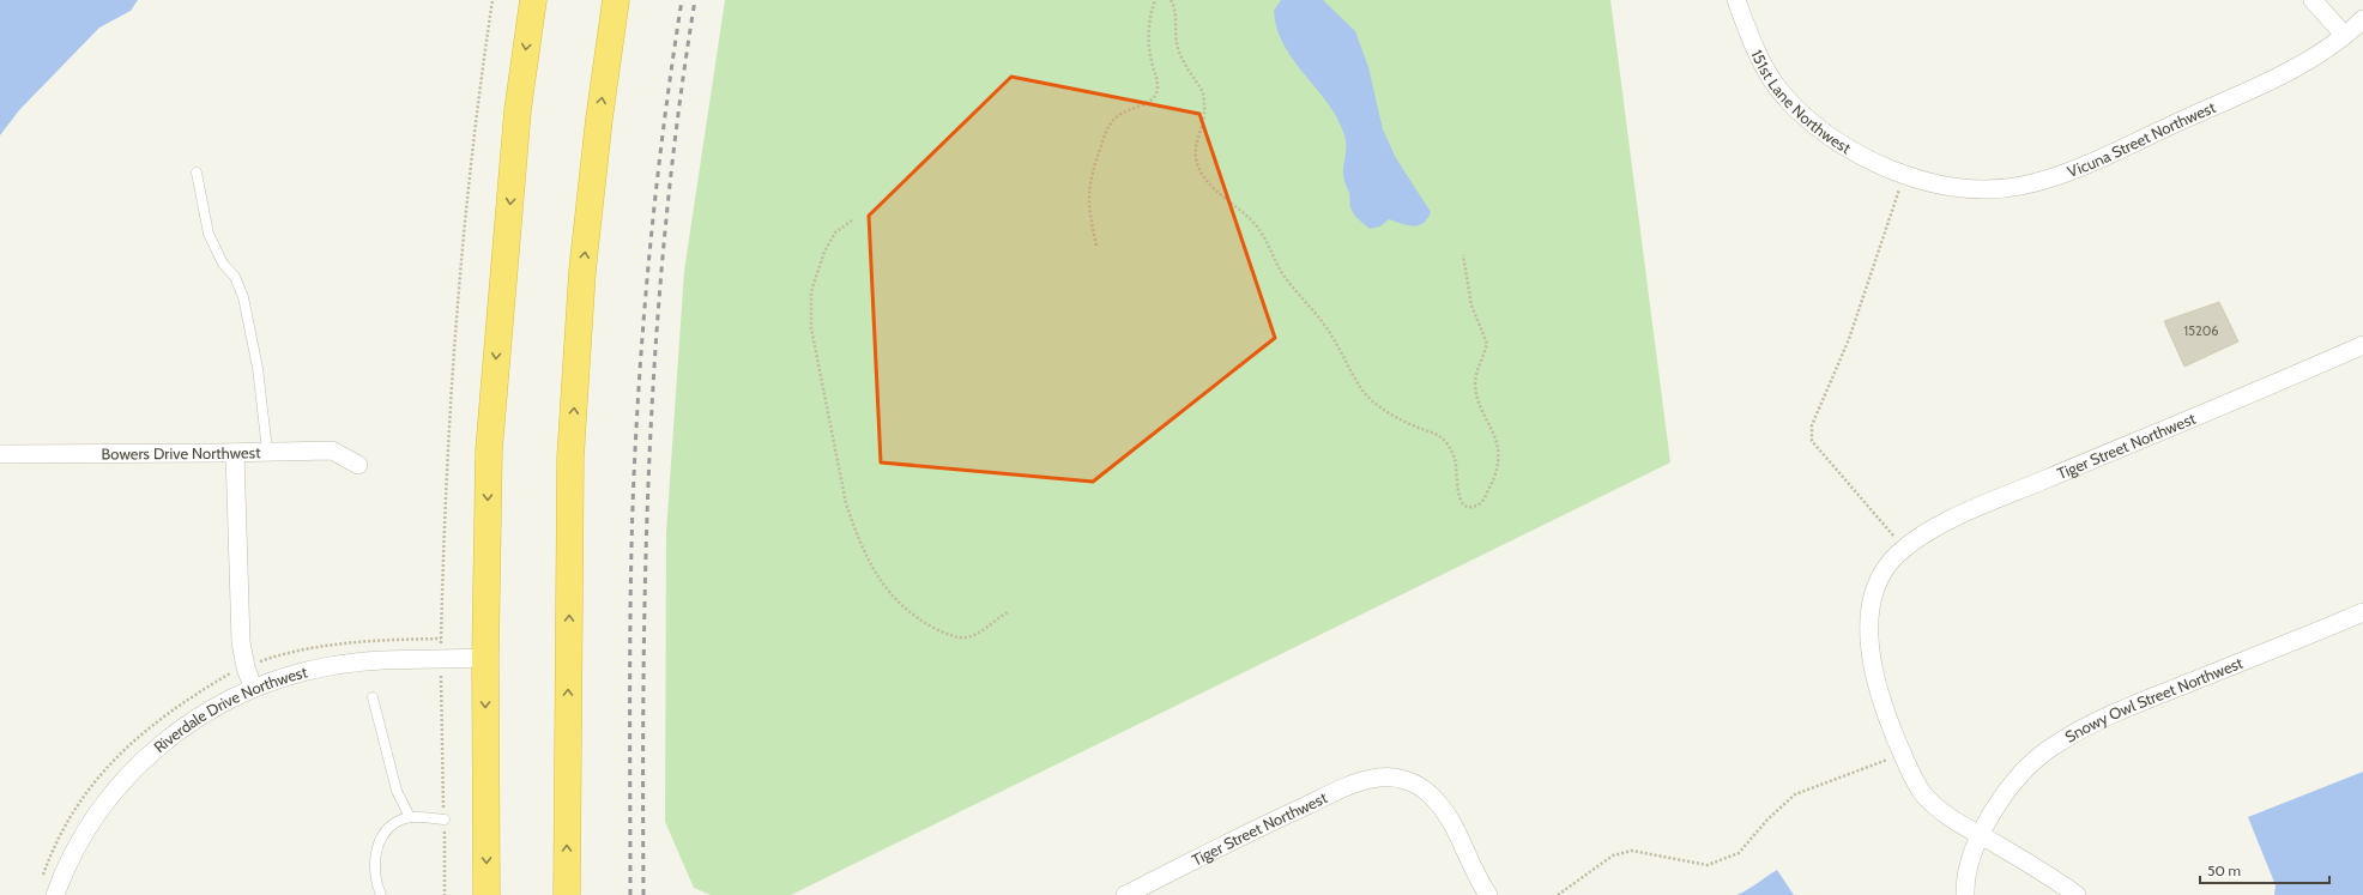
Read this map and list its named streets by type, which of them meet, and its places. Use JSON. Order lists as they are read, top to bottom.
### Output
{
  "streets": {
    "street": [
      "151st Lane Northwest",
      "Vicuna Street Northwest",
      "Tiger Street Northwest",
      "Bowers Drive Northwest",
      "Snowy Owl Street Northwest",
      "Riverdale Drive Northwest"
    ]
  },
  "crossings": [
    ["151st Lane Northwest", "Vicuna Street Northwest"],
    ["Tiger Street Northwest", "Snowy Owl Street Northwest"]
  ],
  "house_numbers": ["15206"],
  "scale_bar": "50 m"
}
